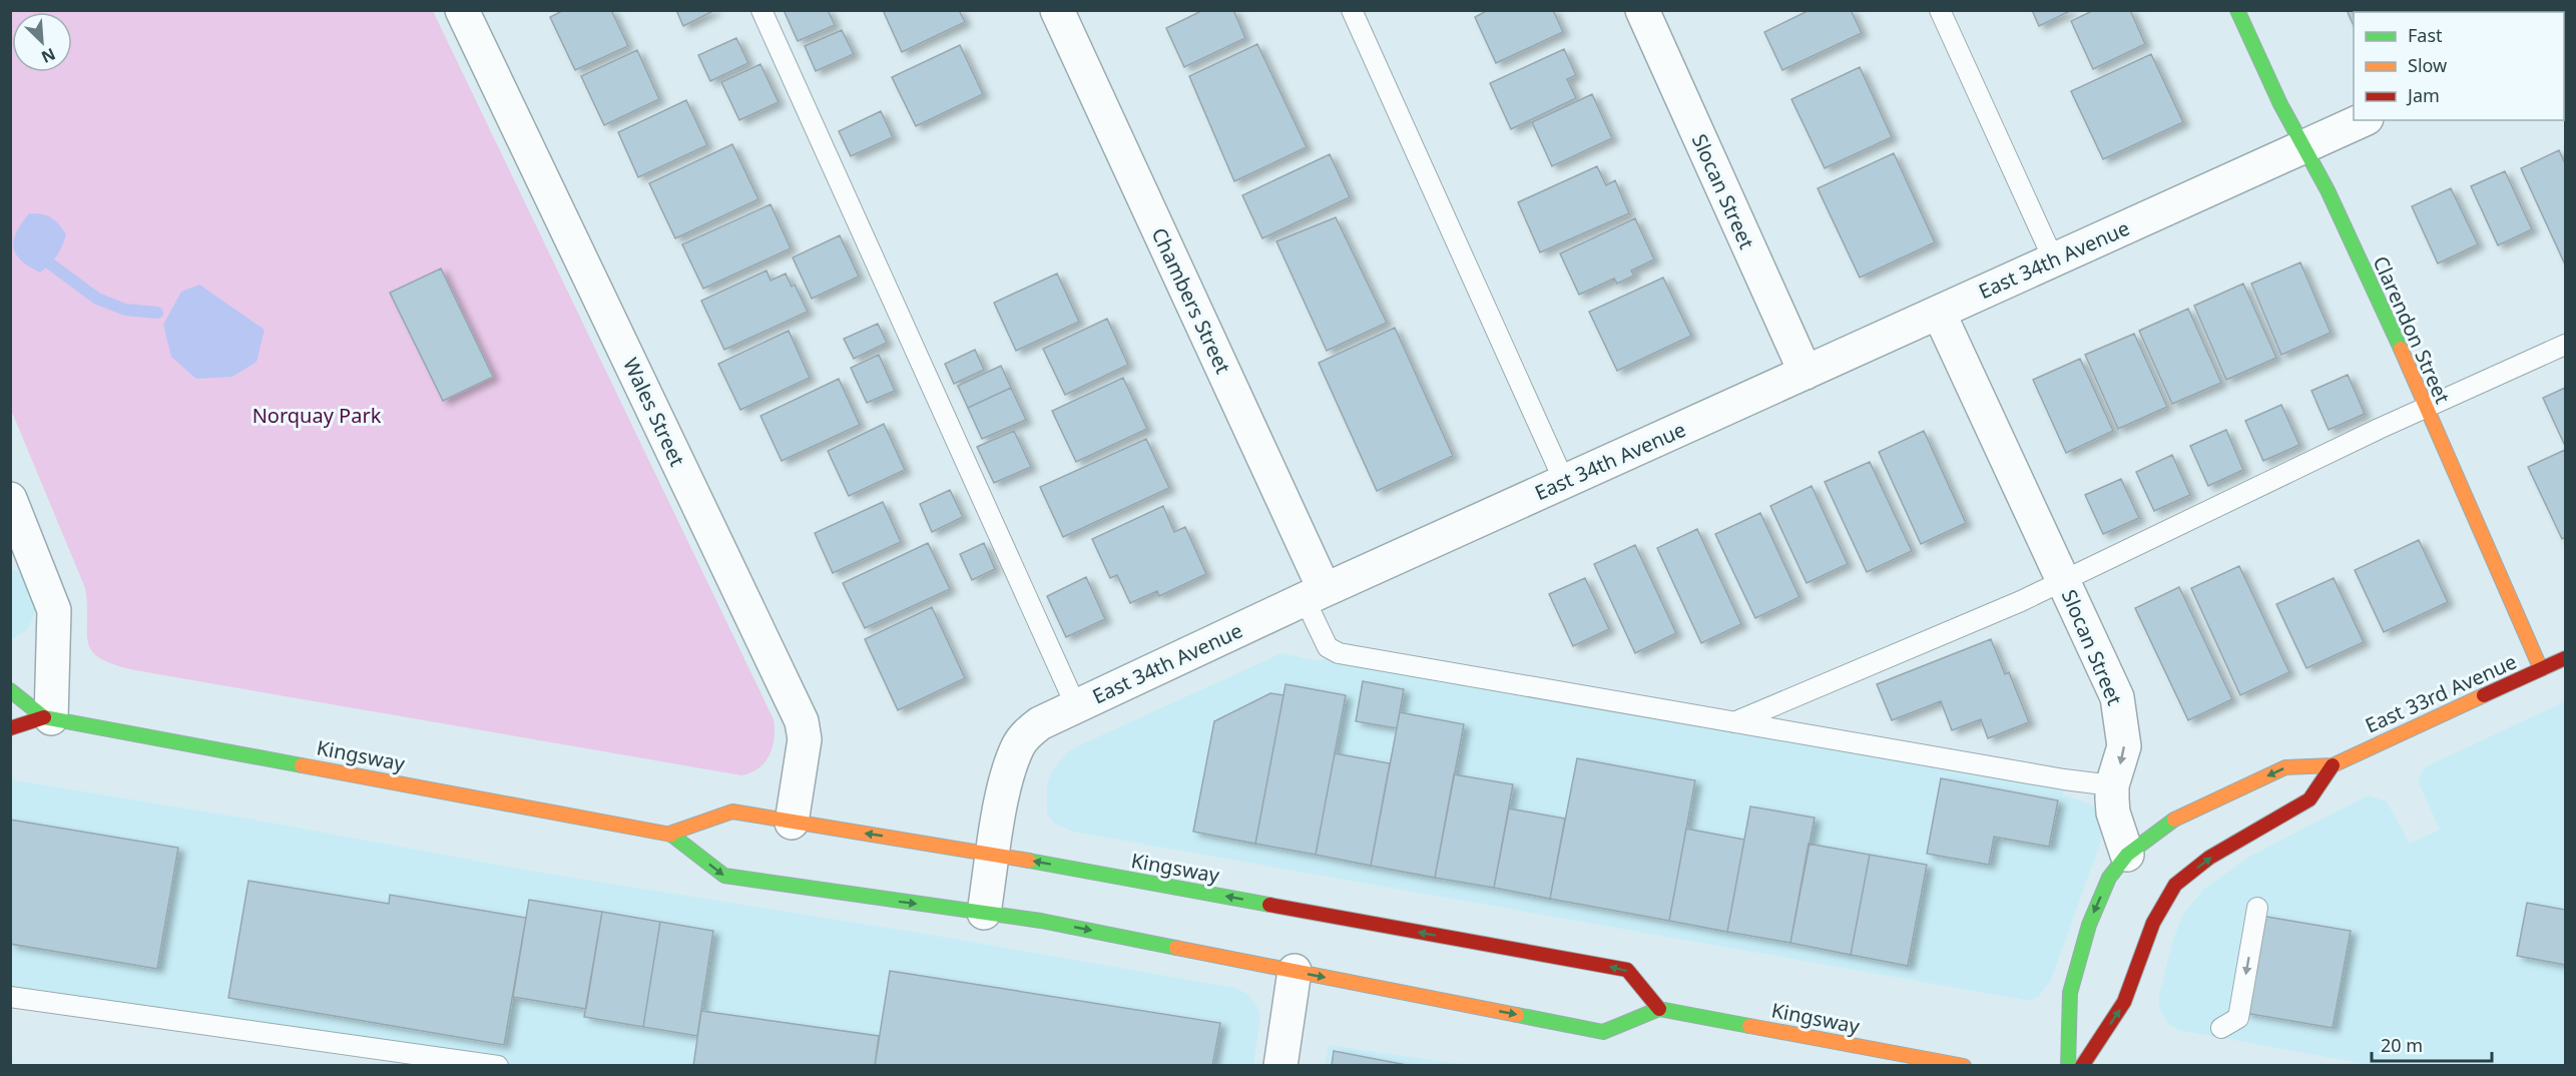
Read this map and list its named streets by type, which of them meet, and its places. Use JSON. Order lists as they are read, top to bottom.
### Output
{
  "streets": {
    "main road": ["Clarendon Street", "East 33rd Avenue", "Kingsway"],
    "street": [
      "Slocan Street",
      "East 34th Avenue",
      "Chambers Street",
      "Wales Street"
    ]
  },
  "crossings": [
    ["Slocan Street", "East 34th Avenue"],
    ["Slocan Street", "East 33rd Avenue"],
    ["East 34th Avenue", "Chambers Street"],
    ["East 34th Avenue", "Clarendon Street"],
    ["East 34th Avenue", "Kingsway"],
    ["Clarendon Street", "East 33rd Avenue"],
    ["Wales Street", "Kingsway"]
  ],
  "one_way": ["East 33rd Avenue"],
  "parks": ["Norquay Park"],
  "legend": ["Fast", "Slow", "Jam"],
  "scale_bar": "20 m",
  "north": "bottom right"
}
